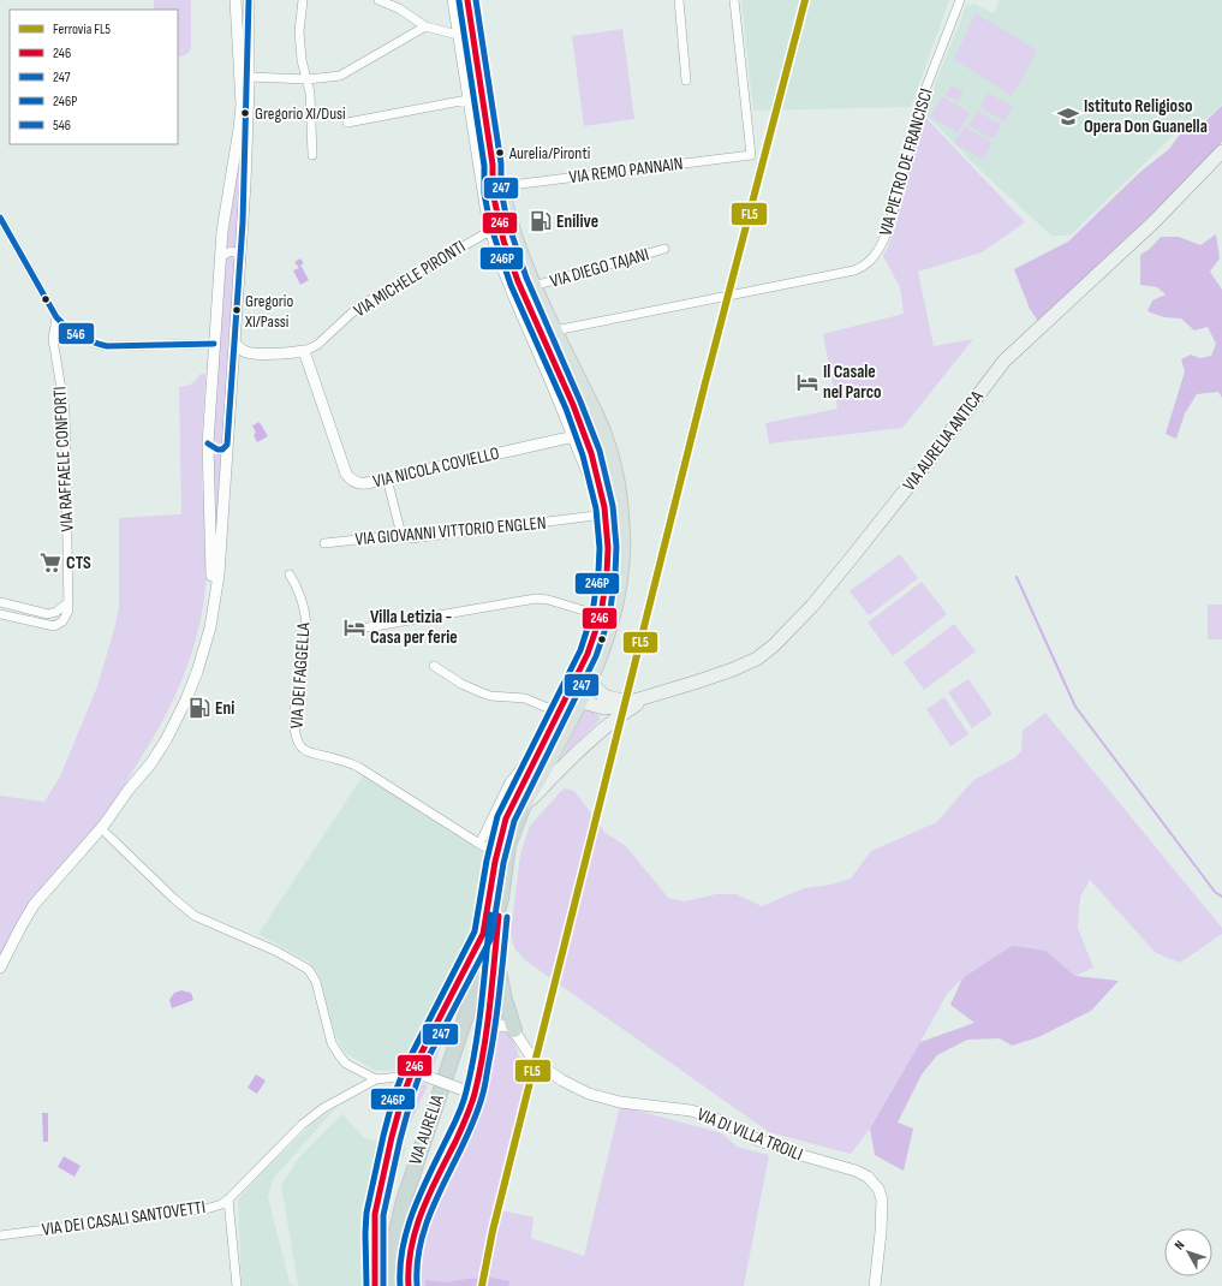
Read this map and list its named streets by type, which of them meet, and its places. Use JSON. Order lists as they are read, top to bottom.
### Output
{
  "streets": {
    "highway": ["VIA AURELIA"],
    "main road": ["VIA AURELIA ANTICA"],
    "street": [
      "VIA PIETRO DE FRANCISCI",
      "VIA REMO PANNAIN",
      "VIA DIEGO TAJANI",
      "VIA MICHELE PIRONTI",
      "VIA RAFFAELE CONFORTI",
      "VIA NICOLA COVIELLO",
      "VIA GIOVANNI VITTORIO ENGLEN",
      "VIA DEI FAGGELLA",
      "VIA DI VILLA TROILI",
      "VIA DEI CASALI SANTOVETTI"
    ]
  },
  "crossings": [
    ["VIA PIETRO DE FRANCISCI", "VIA AURELIA"],
    ["VIA REMO PANNAIN", "VIA AURELIA"],
    ["VIA DIEGO TAJANI", "VIA AURELIA"],
    ["VIA MICHELE PIRONTI", "VIA NICOLA COVIELLO"],
    ["VIA MICHELE PIRONTI", "VIA AURELIA"],
    ["VIA NICOLA COVIELLO", "VIA AURELIA"],
    ["VIA GIOVANNI VITTORIO ENGLEN", "VIA AURELIA"],
    ["VIA DEI FAGGELLA", "VIA AURELIA"]
  ],
  "places": {
    "other": ["Gregorio XI/Dusi", "Aurelia/Pironti", "Gregorio XI/Passi"],
    "school or university": ["Istituto Religioso Opera Don Guanella"],
    "fuel station": ["Enilive", "Eni"],
    "hotel": ["Il Casale nel Parco", "Villa Letizia - Casa per ferie"],
    "supermarket": ["CTS"]
  },
  "lines": [
    "rail line FL5",
    "transit line 246",
    "transit line 247",
    "transit line 546",
    "transit line 246P"
  ],
  "legend": [
    "Ferrovia FL5",
    "246",
    "247",
    "246P",
    "546"
  ],
  "north": "top left"
}
